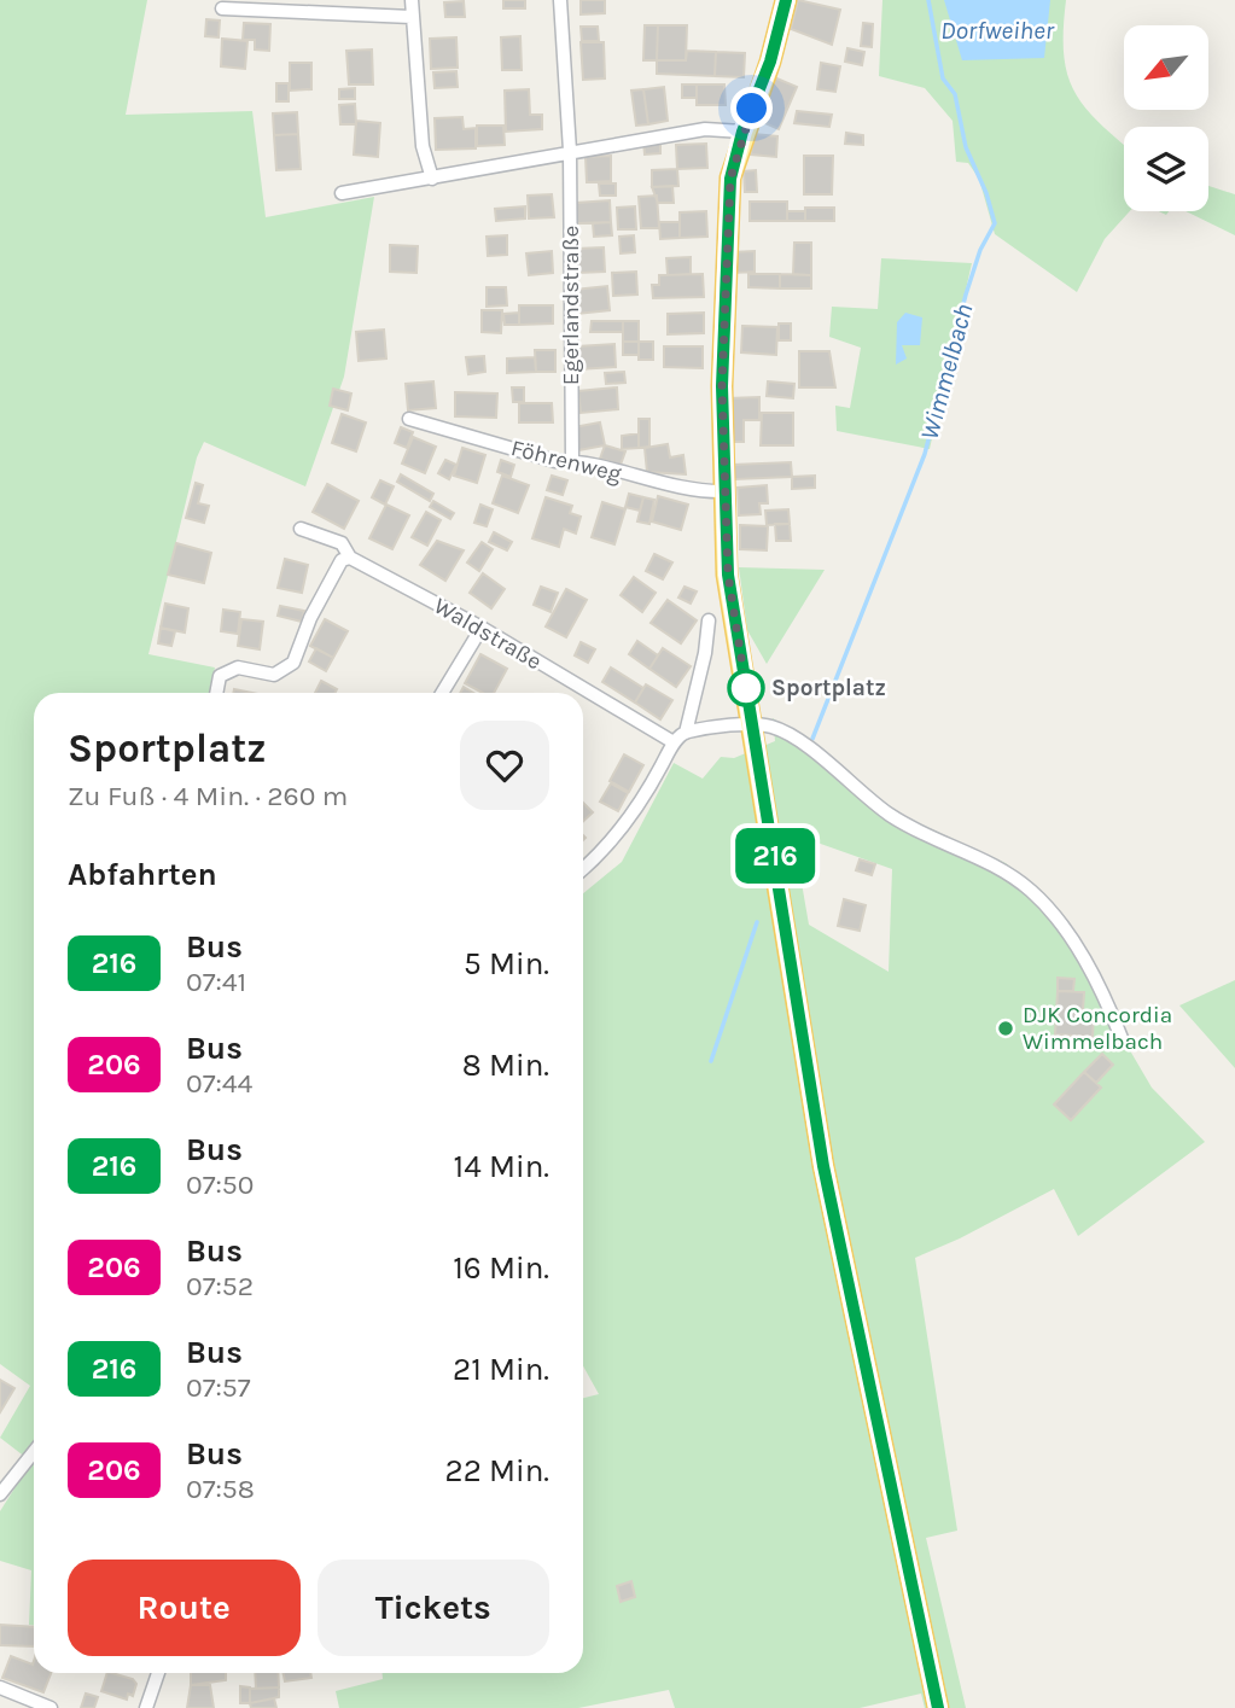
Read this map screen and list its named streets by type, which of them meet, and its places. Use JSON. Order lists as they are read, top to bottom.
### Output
{
  "streets": {
    "street": ["Egerlandstraße", "Föhrenweg", "Waldstraße"]
  },
  "crossings": [
    ["Egerlandstraße", "Föhrenweg"]
  ],
  "water": ["Dorfweiher", "Wimmelbach"],
  "places": ["Sportplatz", "DJK Concordia Wimmelbach"],
  "lines": ["bus line 216"],
  "north": "bottom left",
  "page": {
    "on_map": "216",
    "heading": [
      ["Sportplatz", "Zu Fuß · 4 Min. · 260 m"],
      "Abfahrten"
    ],
    "list": [
      {
        "mark": "216",
        "name": "Bus",
        "note": "07:41",
        "value": "5 Min."
      },
      {
        "mark": "206",
        "name": "Bus",
        "note": "07:44",
        "value": "8 Min."
      },
      {
        "mark": "216",
        "name": "Bus",
        "note": "07:50",
        "value": "14 Min."
      },
      {
        "mark": "206",
        "name": "Bus",
        "note": "07:52",
        "value": "16 Min."
      },
      {
        "mark": "216",
        "name": "Bus",
        "note": "07:57",
        "value": "21 Min."
      },
      {
        "mark": "206",
        "name": "Bus",
        "note": "07:58",
        "value": "22 Min."
      }
    ],
    "buttons": ["Route", "Tickets"]
  }
}
